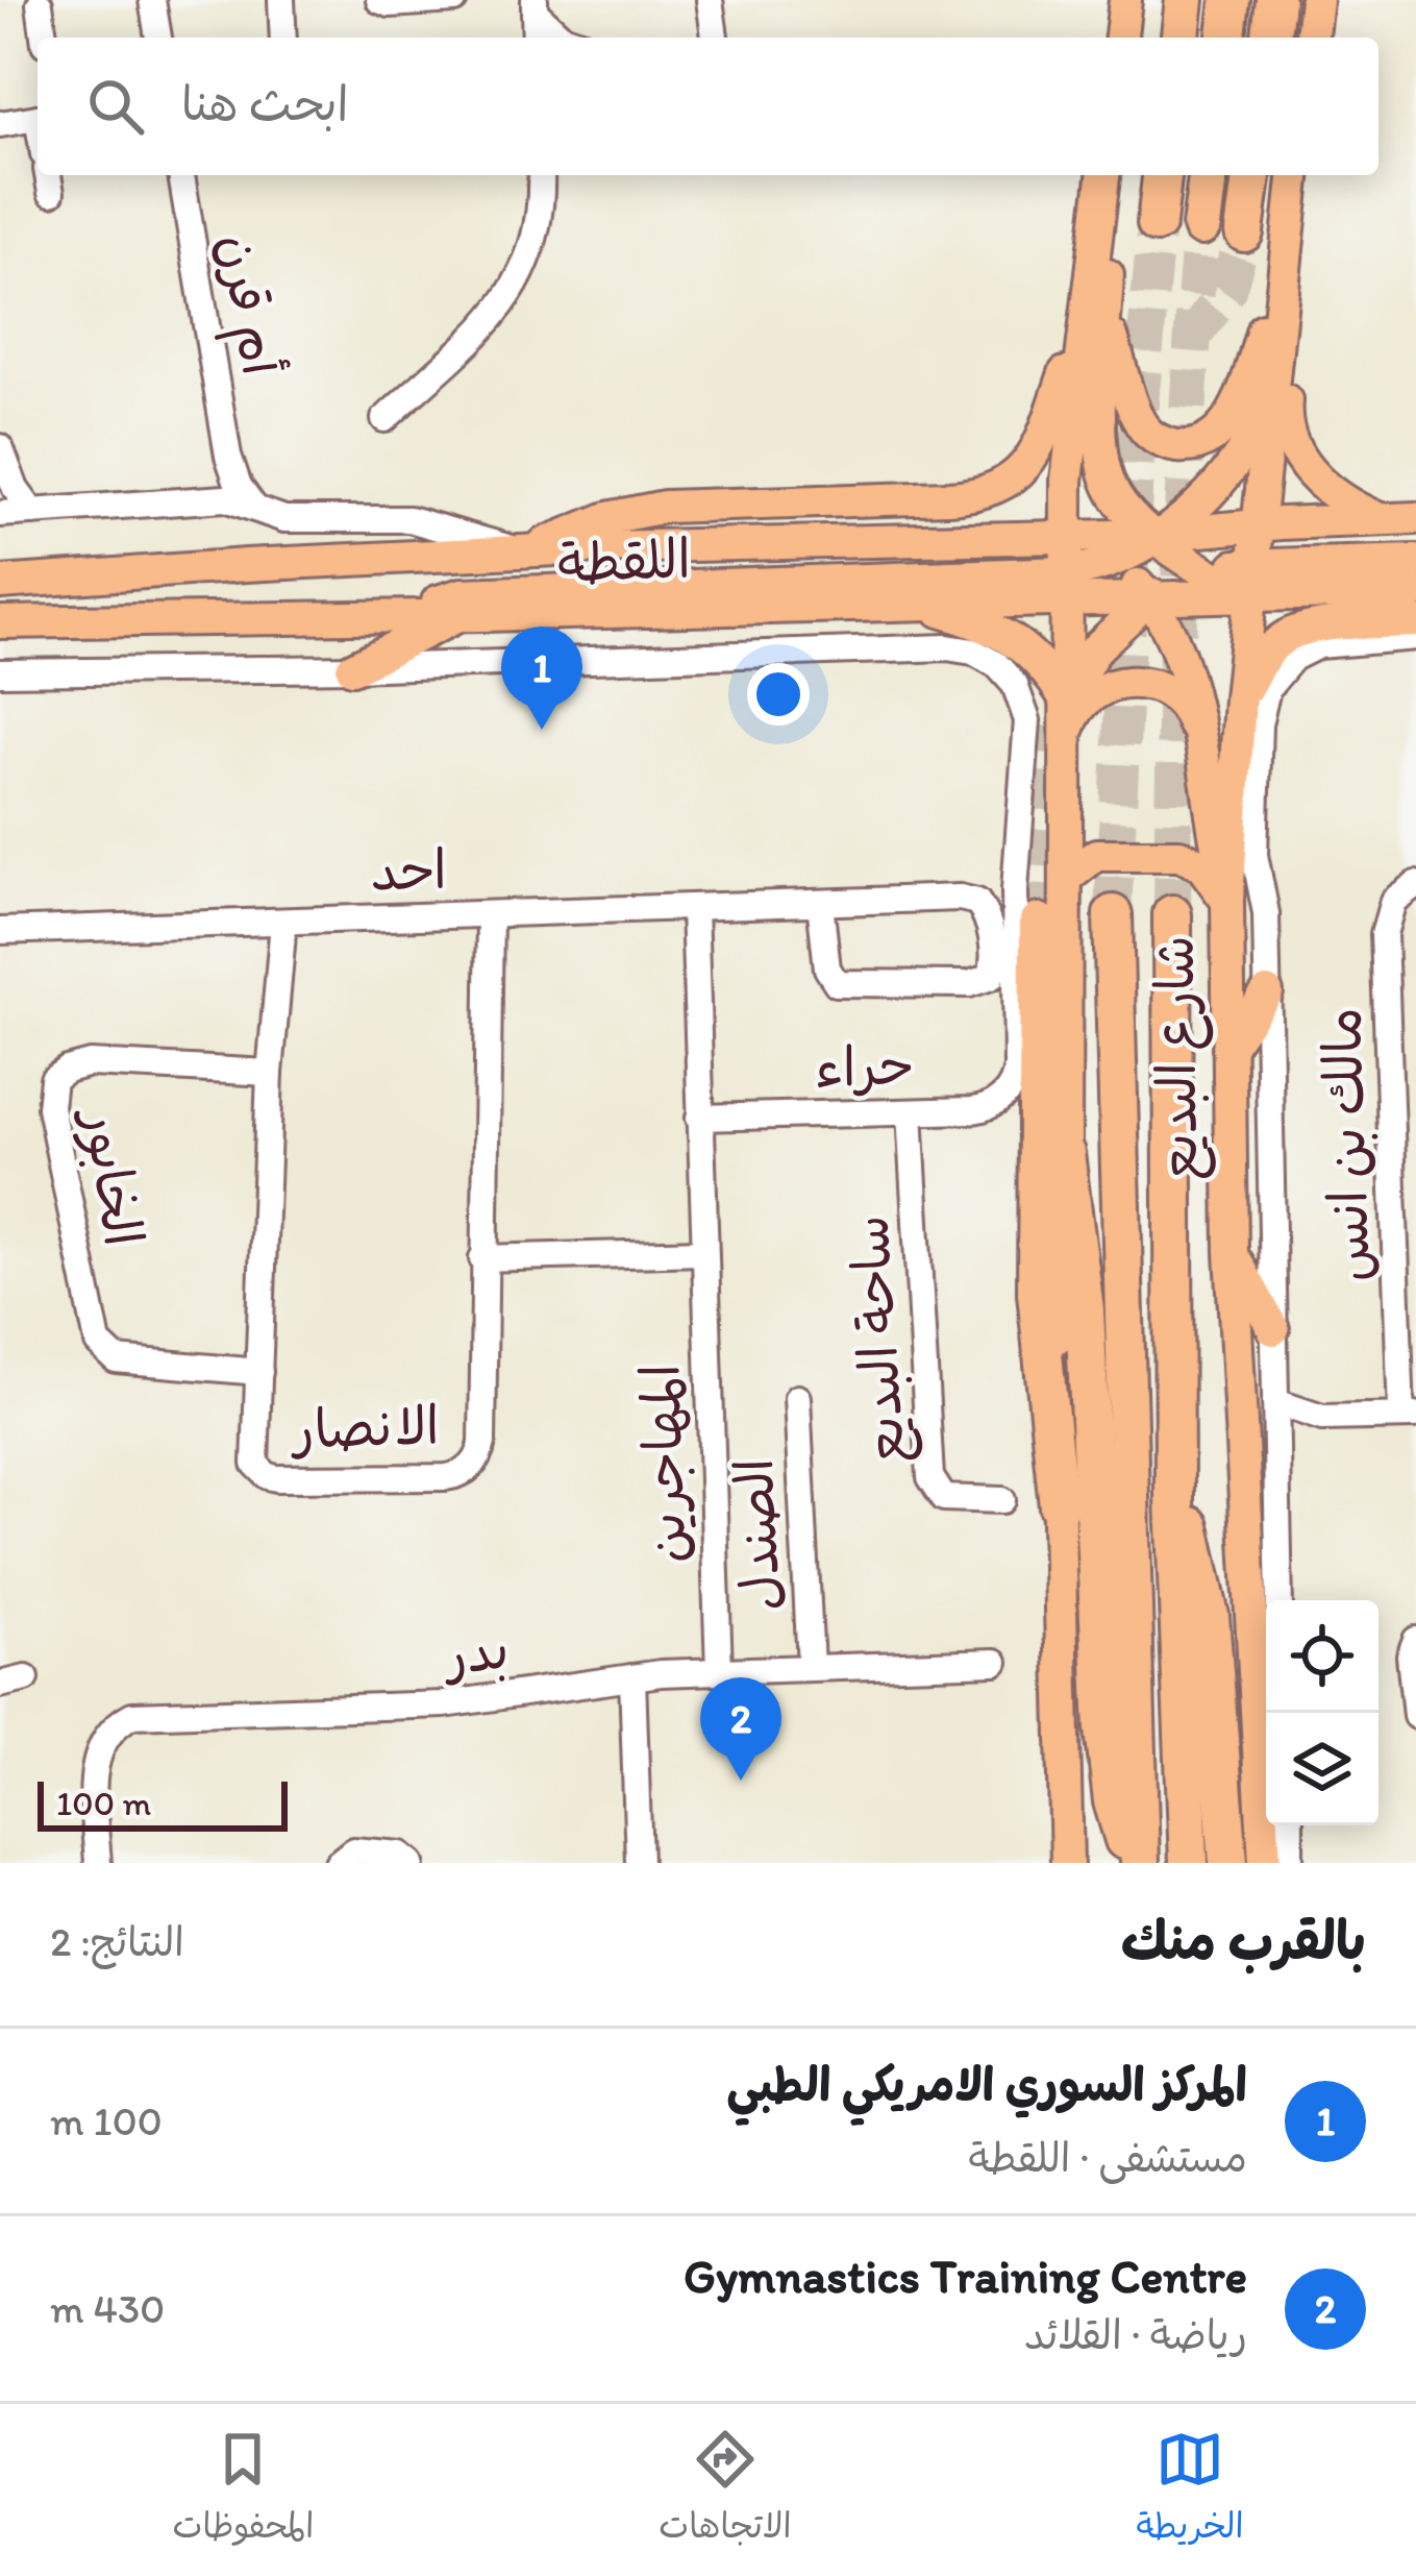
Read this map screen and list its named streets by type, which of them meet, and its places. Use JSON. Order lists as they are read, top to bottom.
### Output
{
  "streets": {
    "highway": ["شارع البديع"],
    "main road": ["اللقطة"],
    "street": [
      "أم قرن",
      "احد",
      "حراء",
      "مالك بن انس",
      "الخابور",
      "ساحة البديع",
      "الانصار",
      "المهاجرين",
      "الصندل",
      "بدر"
    ]
  },
  "crossings": [
    ["أم قرن", "اللقطة"],
    ["اللقطة", "شارع البديع"],
    ["اللقطة", "حراء"],
    ["احد", "الانصار"],
    ["احد", "المهاجرين"],
    ["حراء", "ساحة البديع"],
    ["حراء", "المهاجرين"],
    ["الخابور", "الانصار"],
    ["المهاجرين", "بدر"],
    ["الصندل", "بدر"]
  ],
  "scale_bar": "100 m",
  "page": {
    "search": "ابحث هنا",
    "pins": ["1", "2"],
    "scale": "100 m",
    "heading": ["بالقرب منك", "النتائج: 2"],
    "list": [
      {
        "mark": "1",
        "name": "المركز السوري الامريكي الطبي",
        "note": "مستشفى · اللقطة",
        "value": "100 m"
      },
      {
        "mark": "2",
        "name": "Gymnastics Training Centre",
        "note": "رياضة · القلائد",
        "value": "430 m"
      }
    ],
    "nav": ["الخريطة", "الاتجاهات", "المحفوظات"]
  }
}
